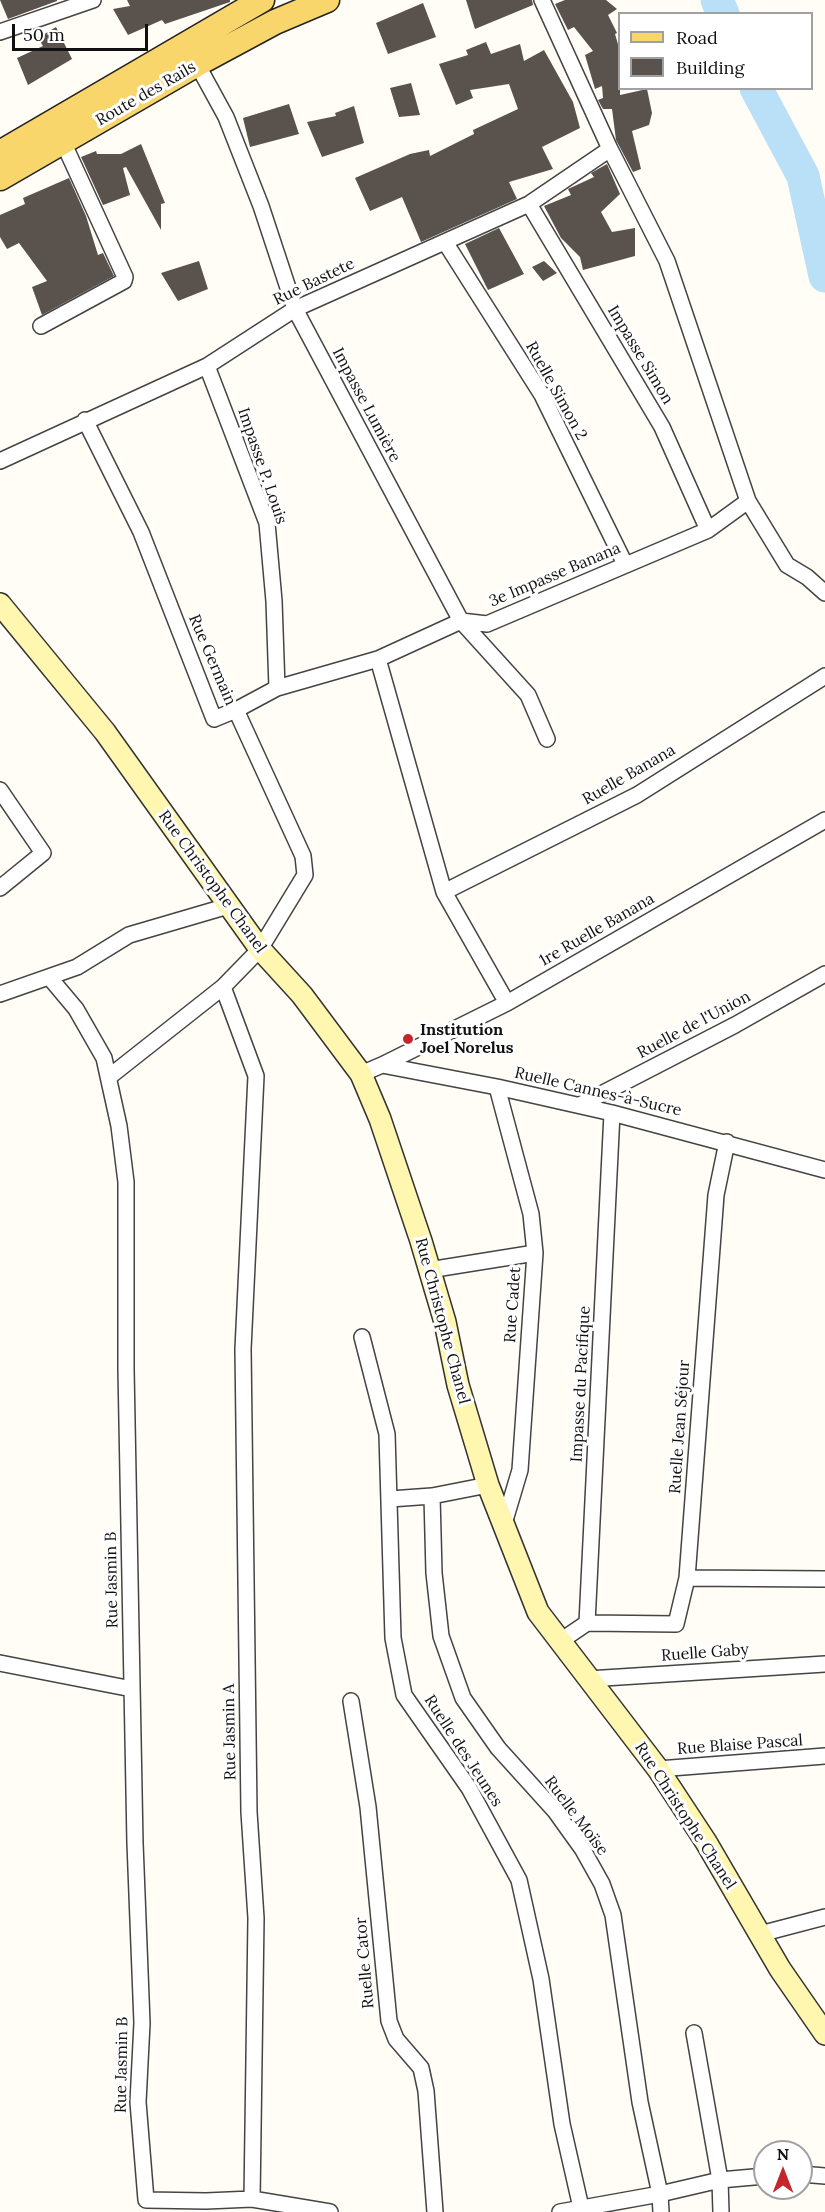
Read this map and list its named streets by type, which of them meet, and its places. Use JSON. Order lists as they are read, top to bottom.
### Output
{
  "streets": {
    "main road": ["Route des Rails"],
    "street": [
      "Rue Bastete",
      "Impasse Simon",
      "Ruelle Simon 2",
      "Impasse Lumière",
      "Impasse P. Louis",
      "3e Impasse Banana",
      "Rue Germain",
      "Ruelle Banana",
      "Rue Christophe Chanel",
      "1re Ruelle Banana",
      "Ruelle de l'Union",
      "Ruelle Cannes-à-Sucre",
      "Rue Cadet",
      "Impasse du Pacifique",
      "Ruelle Jean Séjour",
      "Rue Jasmin B",
      "Ruelle Gaby",
      "Rue Jasmin A",
      "Rue Blaise Pascal",
      "Ruelle des Jeunes",
      "Ruelle Moïse",
      "Ruelle Cator"
    ]
  },
  "crossings": [
    ["Route des Rails", "Impasse Lumière"],
    ["Rue Bastete", "Impasse Simon"],
    ["Rue Bastete", "Ruelle Simon 2"],
    ["Rue Bastete", "Impasse Lumière"],
    ["Rue Bastete", "Impasse P. Louis"],
    ["Rue Bastete", "Rue Germain"],
    ["Impasse Simon", "3e Impasse Banana"],
    ["Ruelle Simon 2", "3e Impasse Banana"],
    ["Impasse Lumière", "3e Impasse Banana"],
    ["Impasse P. Louis", "3e Impasse Banana"],
    ["3e Impasse Banana", "Rue Germain"],
    ["Rue Germain", "Rue Christophe Chanel"],
    ["Rue Germain", "Rue Jasmin B"],
    ["Rue Germain", "Rue Jasmin A"],
    ["Rue Christophe Chanel", "Rue Cadet"],
    ["Rue Christophe Chanel", "Ruelle Gaby"],
    ["Rue Christophe Chanel", "Rue Blaise Pascal"],
    ["1re Ruelle Banana", "Ruelle Cannes-à-Sucre"],
    ["Ruelle de l'Union", "Ruelle Cannes-à-Sucre"],
    ["Ruelle Cannes-à-Sucre", "Rue Cadet"],
    ["Ruelle Cannes-à-Sucre", "Impasse du Pacifique"],
    ["Ruelle Cannes-à-Sucre", "Ruelle Jean Séjour"],
    ["Impasse du Pacifique", "Ruelle Jean Séjour"]
  ],
  "places": ["Institution Joel Norelus"],
  "legend": ["Road", "Building"],
  "scale_bar": "50 m",
  "north": "top"
}
